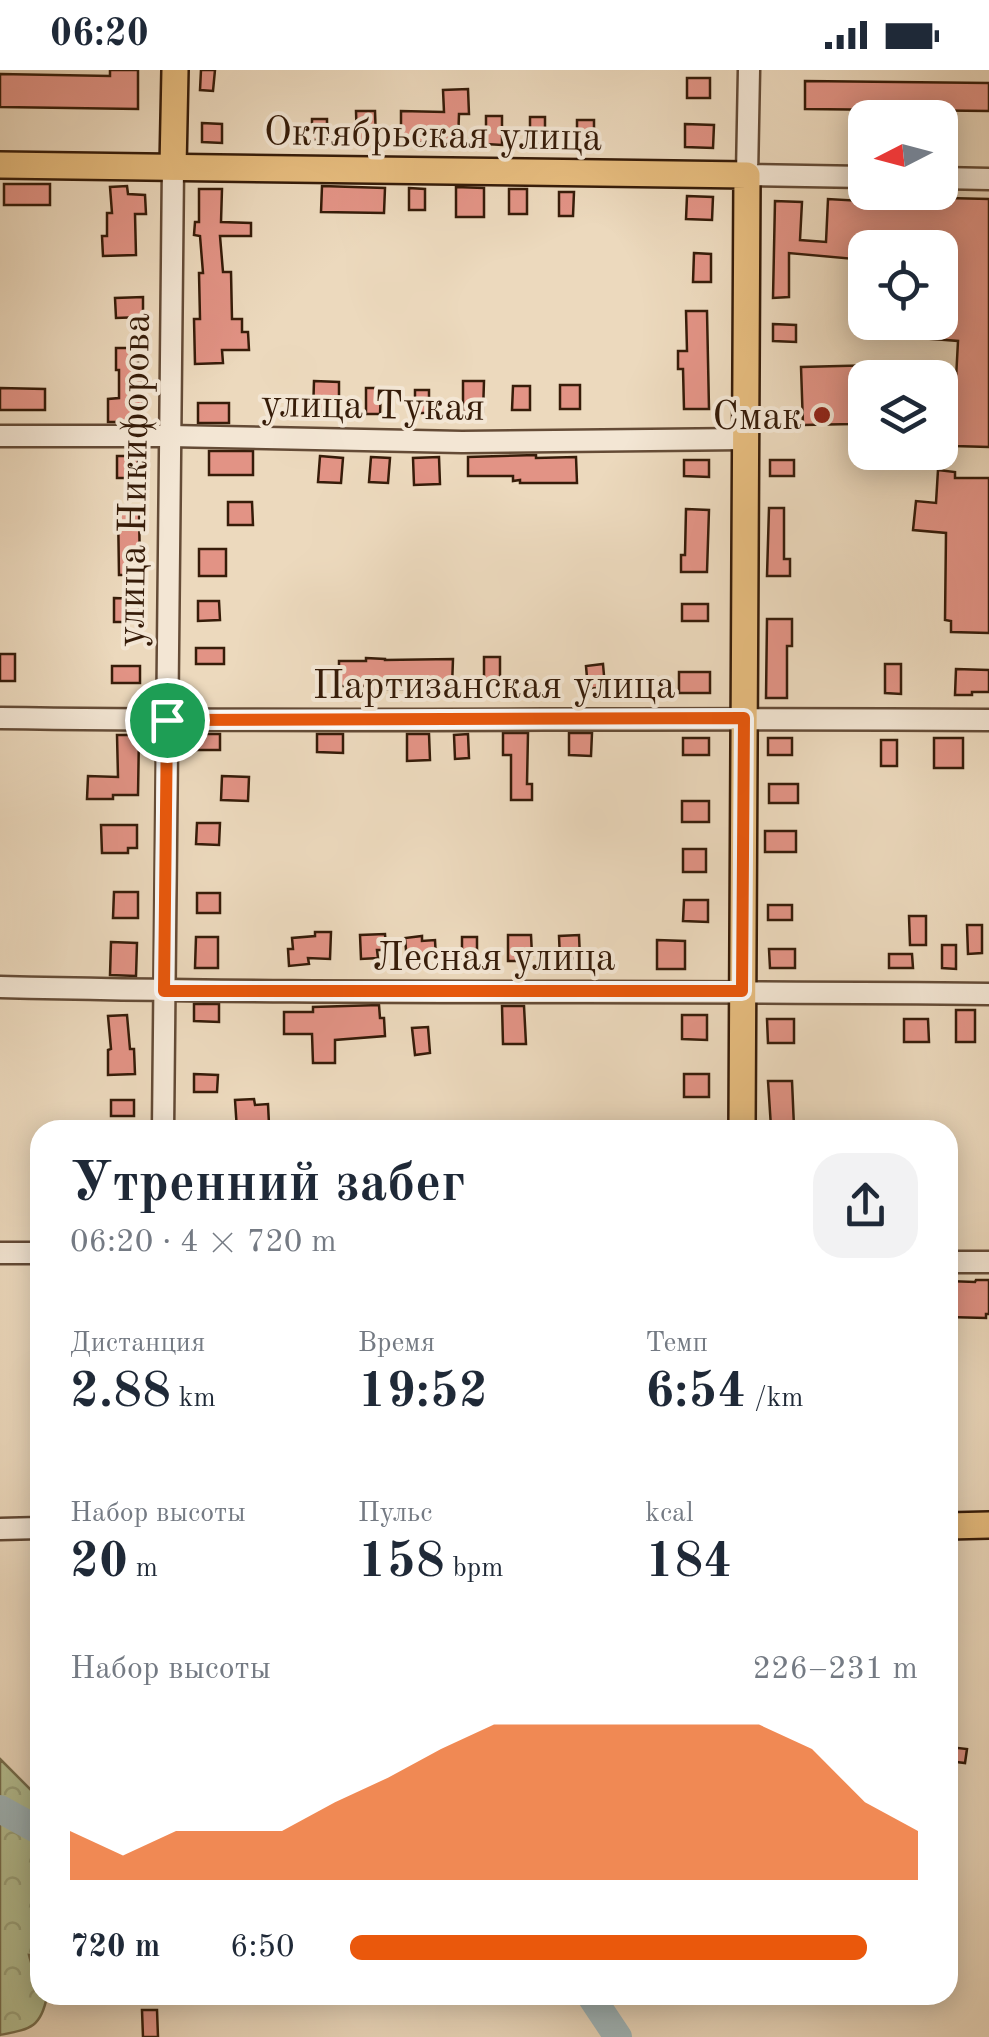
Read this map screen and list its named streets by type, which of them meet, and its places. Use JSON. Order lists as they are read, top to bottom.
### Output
{
  "streets": {
    "main road": ["Октябрьская улица", "улица Никифорова"],
    "street": ["улица Тукая", "Партизанская улица", "Лесная улица"]
  },
  "crossings": [
    ["Октябрьская улица", "улица Никифорова"],
    ["улица Тукая", "улица Никифорова"],
    ["улица Никифорова", "Партизанская улица"],
    ["улица Никифорова", "Лесная улица"]
  ],
  "places": ["Смак"],
  "north": "left",
  "page": {
    "status": "06:20",
    "heading": ["Утренний забег", "06:20 · 4 × 720 m"],
    "stats": [
      ["Дистанция", "2.88 km"],
      ["Время", "19:52"],
      ["Темп", "6:54 /km"],
      ["Набор высоты", "20 m"],
      ["Пульс", "158 bpm"],
      ["kcal", "184"]
    ],
    "chart": ["Набор высоты", "226–231 m"],
    "list": [
      {
        "name": "720 m",
        "note": "6:50"
      }
    ]
  }
}
